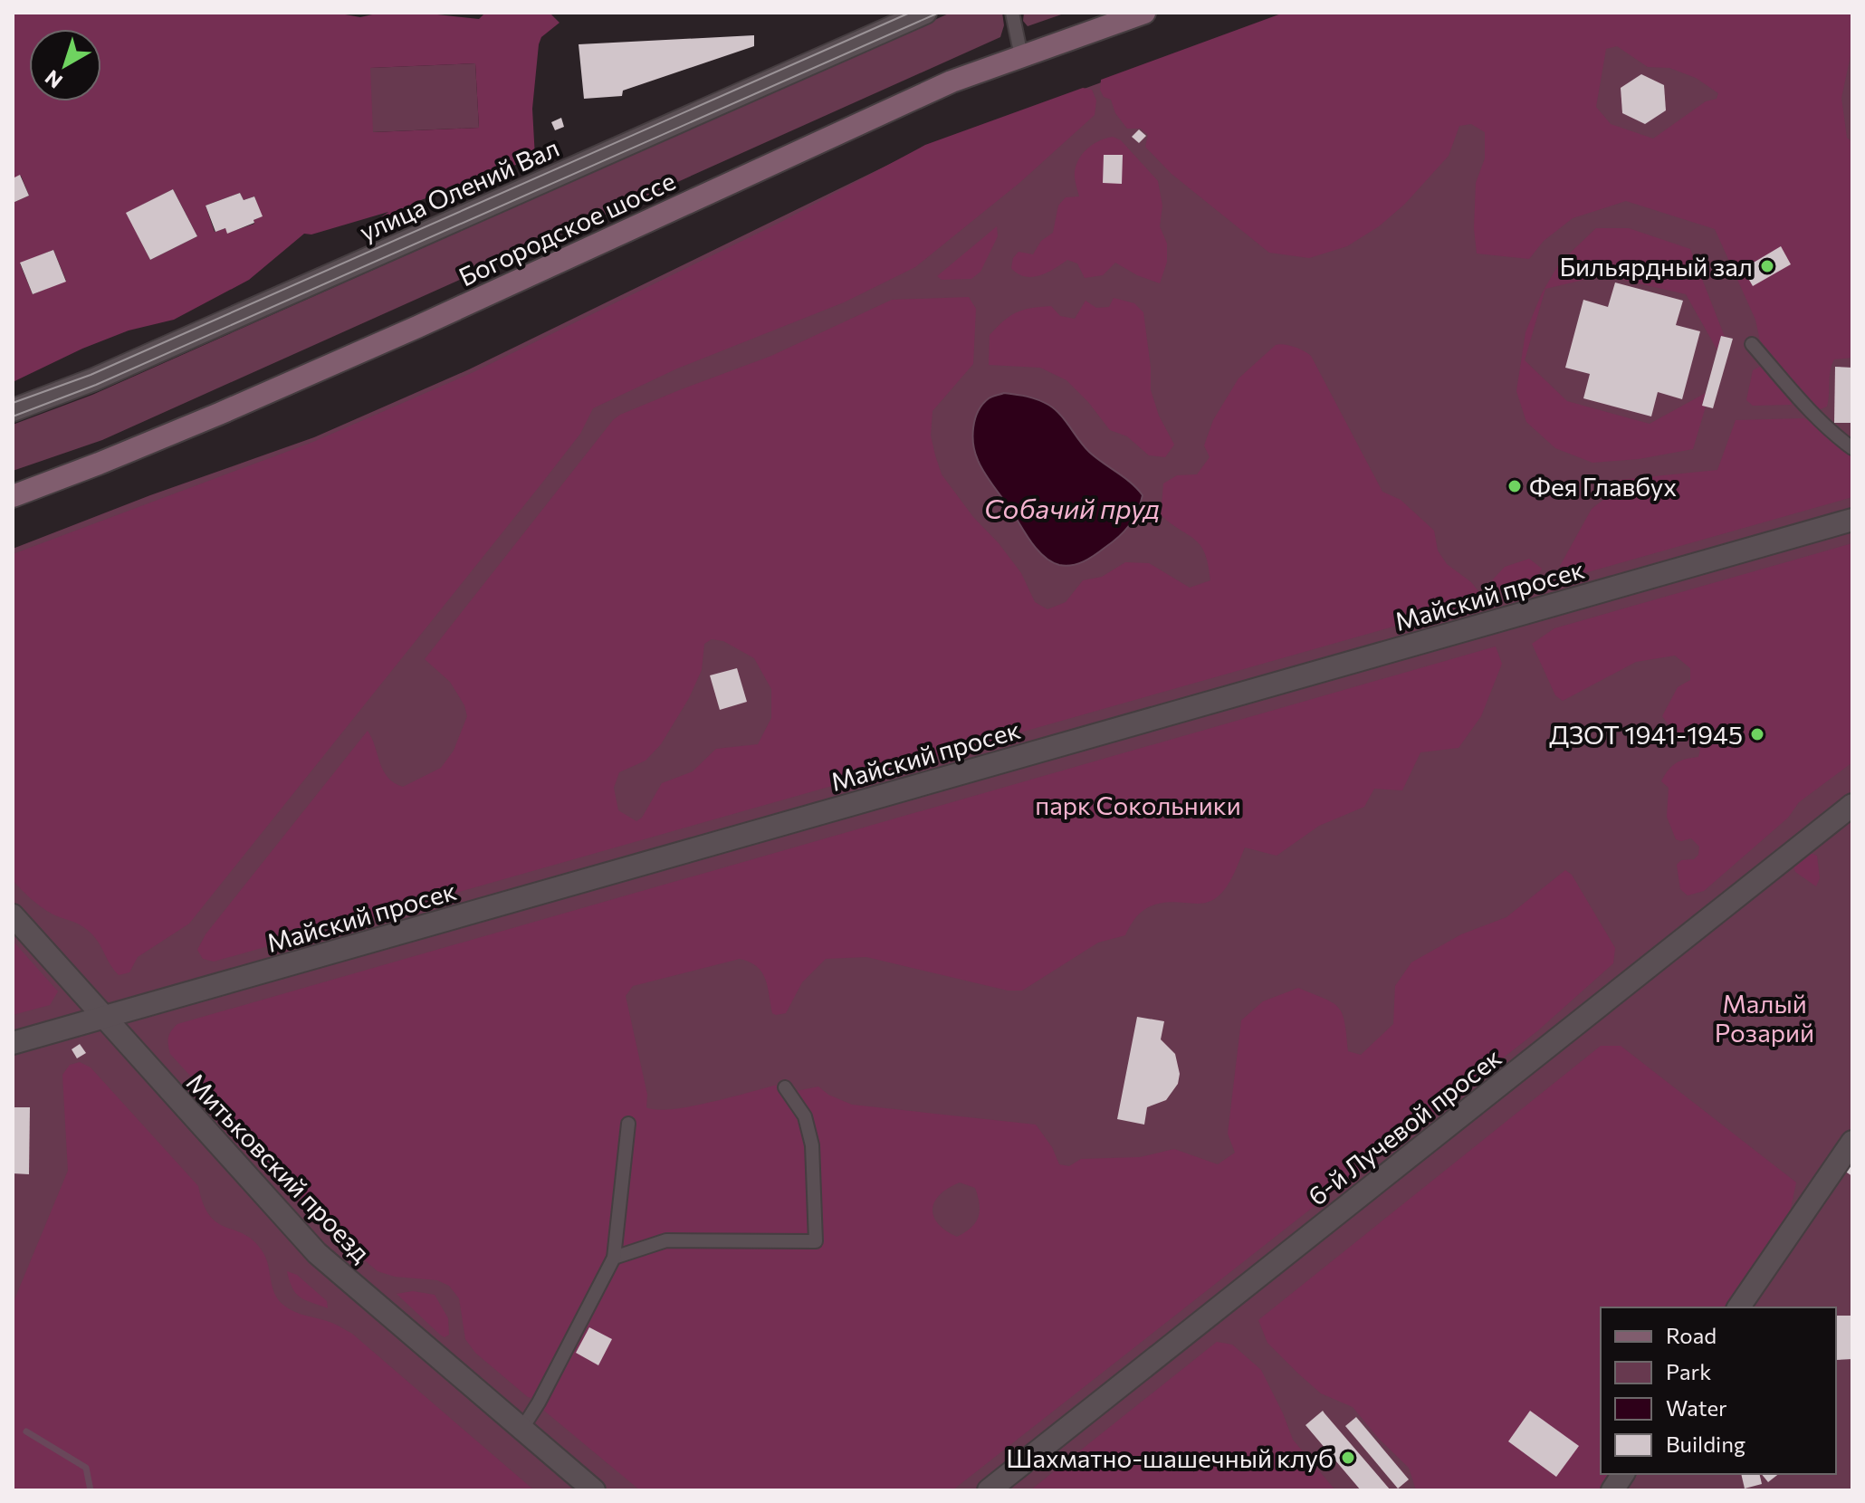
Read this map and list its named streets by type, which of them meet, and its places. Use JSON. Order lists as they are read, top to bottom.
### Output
{
  "streets": {
    "main road": ["Богородское шоссе"],
    "street": [
      "улица Олений Вал",
      "Майский просек",
      "6-й Лучевой просек",
      "Митьковский проезд"
    ]
  },
  "crossings": [
    ["Майский просек", "Митьковский проезд"]
  ],
  "water": ["Собачий пруд"],
  "parks": ["парк Сокольники", "Малый Розарий"],
  "places": [
    "Бильярдный зал",
    "Фея Главбух",
    "ДЗОТ 1941-1945",
    "Шахматно-шашечный клуб"
  ],
  "legend": [
    "Road",
    "Park",
    "Water",
    "Building"
  ],
  "north": "bottom left"
}
